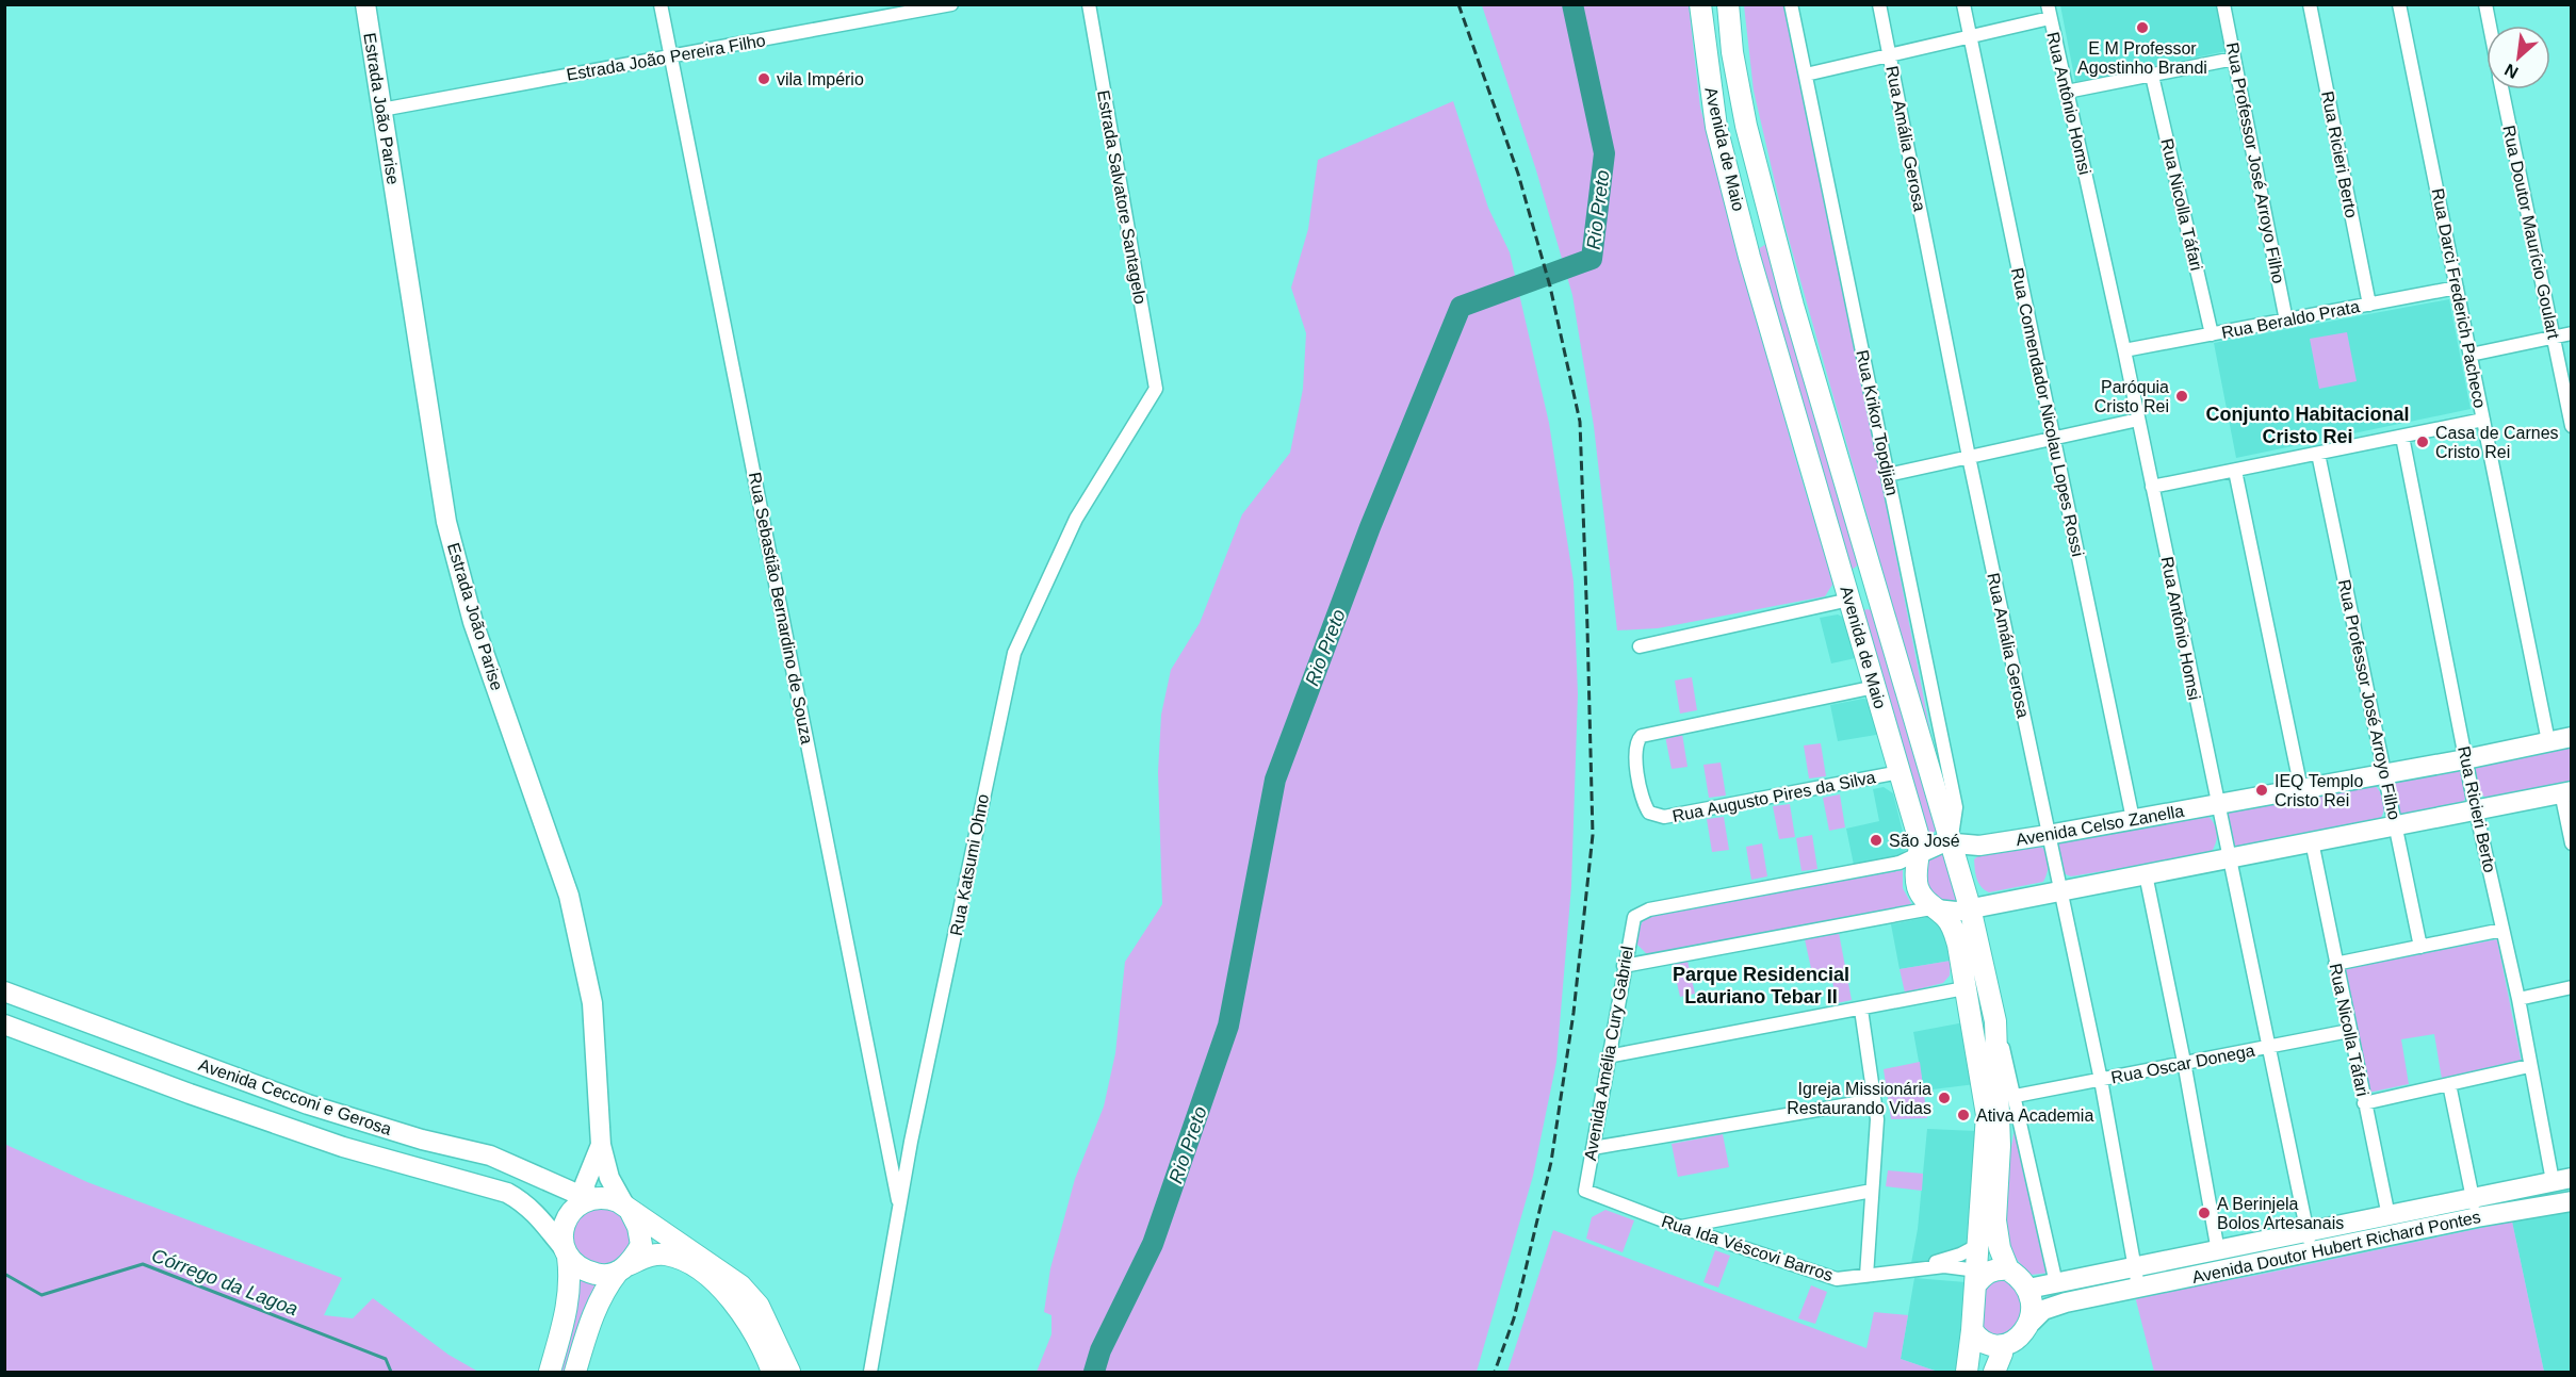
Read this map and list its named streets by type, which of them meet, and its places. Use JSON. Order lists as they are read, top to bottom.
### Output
{
  "streets": {
    "main road": ["Avenida de Maio"],
    "street": [
      "Estrada João Pereira Filho",
      "Rua Antônio Homsi",
      "Estrada João Parise",
      "Rua Amália Gerosa",
      "Rua Ricieri Berto",
      "Rua Professor José Arroyo Filho",
      "Estrada Salvatore Santagelo",
      "Rua Nicolla Táfari",
      "Rua Doutor Maurício Goulart",
      "Rua Darci Frederich Pacheco",
      "Rua Beraldo Prata",
      "Rua Comendador Nicolau Lopes Rossi",
      "Rua Krikor Topdjian",
      "Rua Sebastião Bernardino de Souza",
      "Rua Augusto Pires da Silva",
      "Avenida Celso Zanella",
      "Rua Katsumi Ohno",
      "Avenida Amélia Cury Gabriel",
      "Rua Oscar Donega",
      "Avenida Cecconi e Gerosa",
      "Avenida Doutor Hubert Richard Pontes",
      "Rua Ida Véscovi Barros"
    ]
  },
  "crossings": [
    ["Estrada João Pereira Filho", "Estrada João Parise"],
    ["Estrada João Pereira Filho", "Rua Sebastião Bernardino de Souza"],
    ["Rua Antônio Homsi", "Rua Beraldo Prata"],
    ["Rua Antônio Homsi", "Avenida Celso Zanella"],
    ["Rua Antônio Homsi", "Rua Oscar Donega"],
    ["Rua Antônio Homsi", "Avenida Doutor Hubert Richard Pontes"],
    ["Estrada João Parise", "Avenida Cecconi e Gerosa"],
    ["Rua Amália Gerosa", "Avenida Celso Zanella"],
    ["Rua Amália Gerosa", "Rua Oscar Donega"],
    ["Rua Amália Gerosa", "Avenida Doutor Hubert Richard Pontes"],
    ["Avenida de Maio", "Rua Krikor Topdjian"],
    ["Avenida de Maio", "Rua Augusto Pires da Silva"],
    ["Avenida de Maio", "Avenida Celso Zanella"],
    ["Avenida de Maio", "Avenida Doutor Hubert Richard Pontes"],
    ["Avenida de Maio", "Rua Ida Véscovi Barros"],
    ["Rua Ricieri Berto", "Rua Beraldo Prata"],
    ["Rua Ricieri Berto", "Avenida Celso Zanella"],
    ["Rua Ricieri Berto", "Avenida Doutor Hubert Richard Pontes"],
    ["Rua Professor José Arroyo Filho", "Rua Beraldo Prata"],
    ["Rua Professor José Arroyo Filho", "Avenida Celso Zanella"],
    ["Estrada Salvatore Santagelo", "Rua Katsumi Ohno"],
    ["Rua Nicolla Táfari", "Rua Beraldo Prata"],
    ["Rua Nicolla Táfari", "Rua Oscar Donega"],
    ["Rua Nicolla Táfari", "Avenida Doutor Hubert Richard Pontes"],
    ["Rua Darci Frederich Pacheco", "Rua Beraldo Prata"],
    ["Rua Darci Frederich Pacheco", "Avenida Celso Zanella"],
    ["Rua Comendador Nicolau Lopes Rossi", "Avenida Celso Zanella"],
    ["Rua Krikor Topdjian", "Avenida Celso Zanella"],
    ["Rua Sebastião Bernardino de Souza", "Rua Katsumi Ohno"],
    ["Avenida Celso Zanella", "Avenida Amélia Cury Gabriel"],
    ["Avenida Amélia Cury Gabriel", "Rua Ida Véscovi Barros"],
    ["Avenida Doutor Hubert Richard Pontes", "Rua Ida Véscovi Barros"]
  ],
  "districts": ["Conjunto Habitacional Cristo Rei", "Parque Residencial Lauriano Tebar II"],
  "water": ["Rio Preto", "Córrego da Lagoa"],
  "places": [
    "E M Professor Agostinho Brandi",
    "vila Império",
    "Paróquia Cristo Rei",
    "Casa de Carnes Cristo Rei",
    "IEQ Templo Cristo Rei",
    "São José",
    "Igreja Missionária Restaurando Vidas",
    "Ativa Academia",
    "A Berinjela Bolos Artesanais"
  ],
  "north": "bottom left"
}
